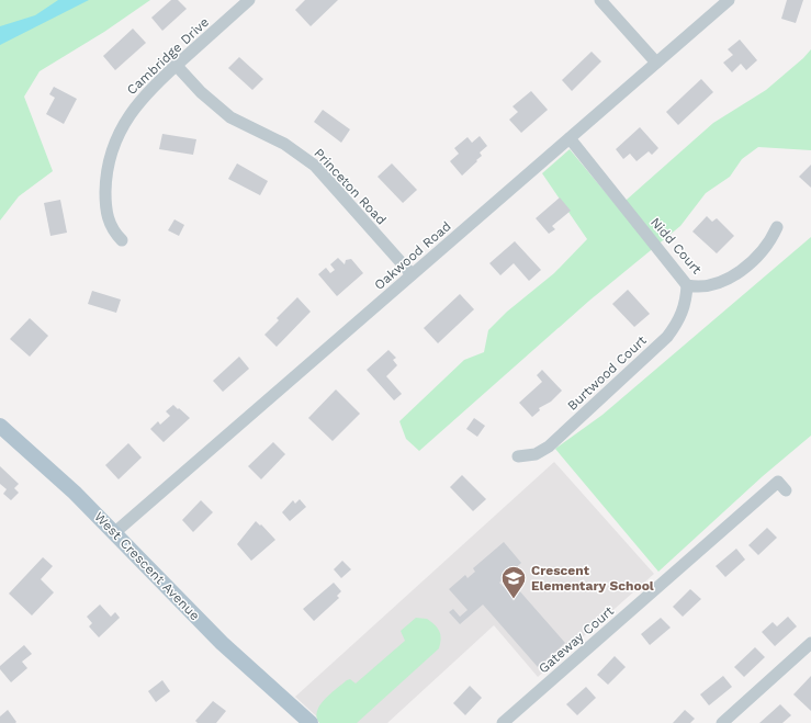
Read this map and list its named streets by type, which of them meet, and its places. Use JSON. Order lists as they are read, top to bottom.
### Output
{
  "streets": {
    "main road": ["West Crescent Avenue"],
    "street": [
      "Cambridge Drive",
      "Princeton Road",
      "Nidd Court",
      "Oakwood Road",
      "Burtwood Court",
      "Gateway Court"
    ]
  },
  "crossings": [
    ["Cambridge Drive", "Princeton Road"],
    ["Princeton Road", "Oakwood Road"],
    ["Nidd Court", "Oakwood Road"],
    ["Nidd Court", "Burtwood Court"],
    ["Oakwood Road", "West Crescent Avenue"]
  ],
  "places": {
    "school or university": ["Crescent Elementary School"]
  }
}
